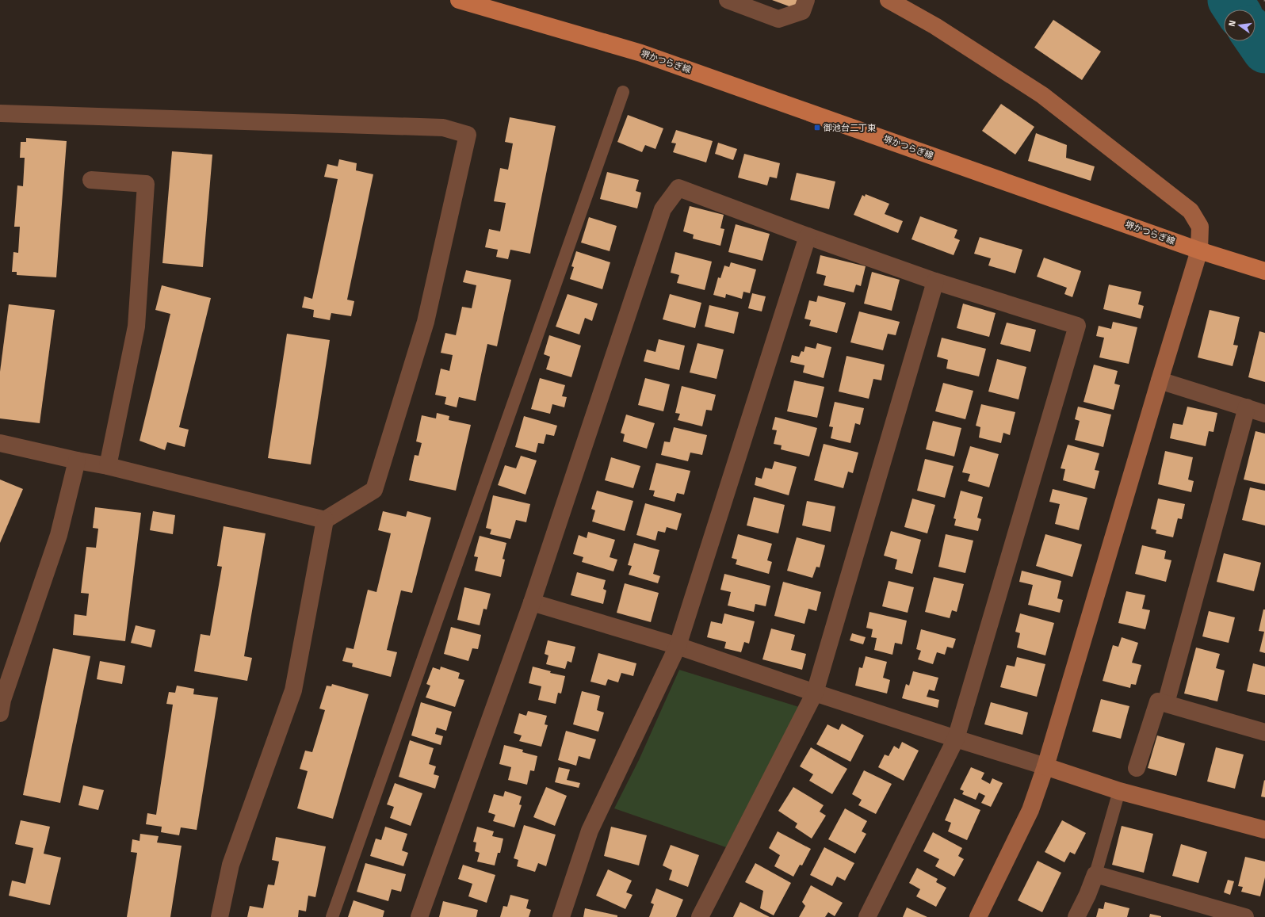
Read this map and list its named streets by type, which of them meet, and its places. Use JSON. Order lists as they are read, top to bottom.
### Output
{
  "streets": {
    "main road": ["堺かつらぎ線"]
  },
  "places": {
    "transit": ["御池台二丁東"]
  },
  "north": "left"
}
